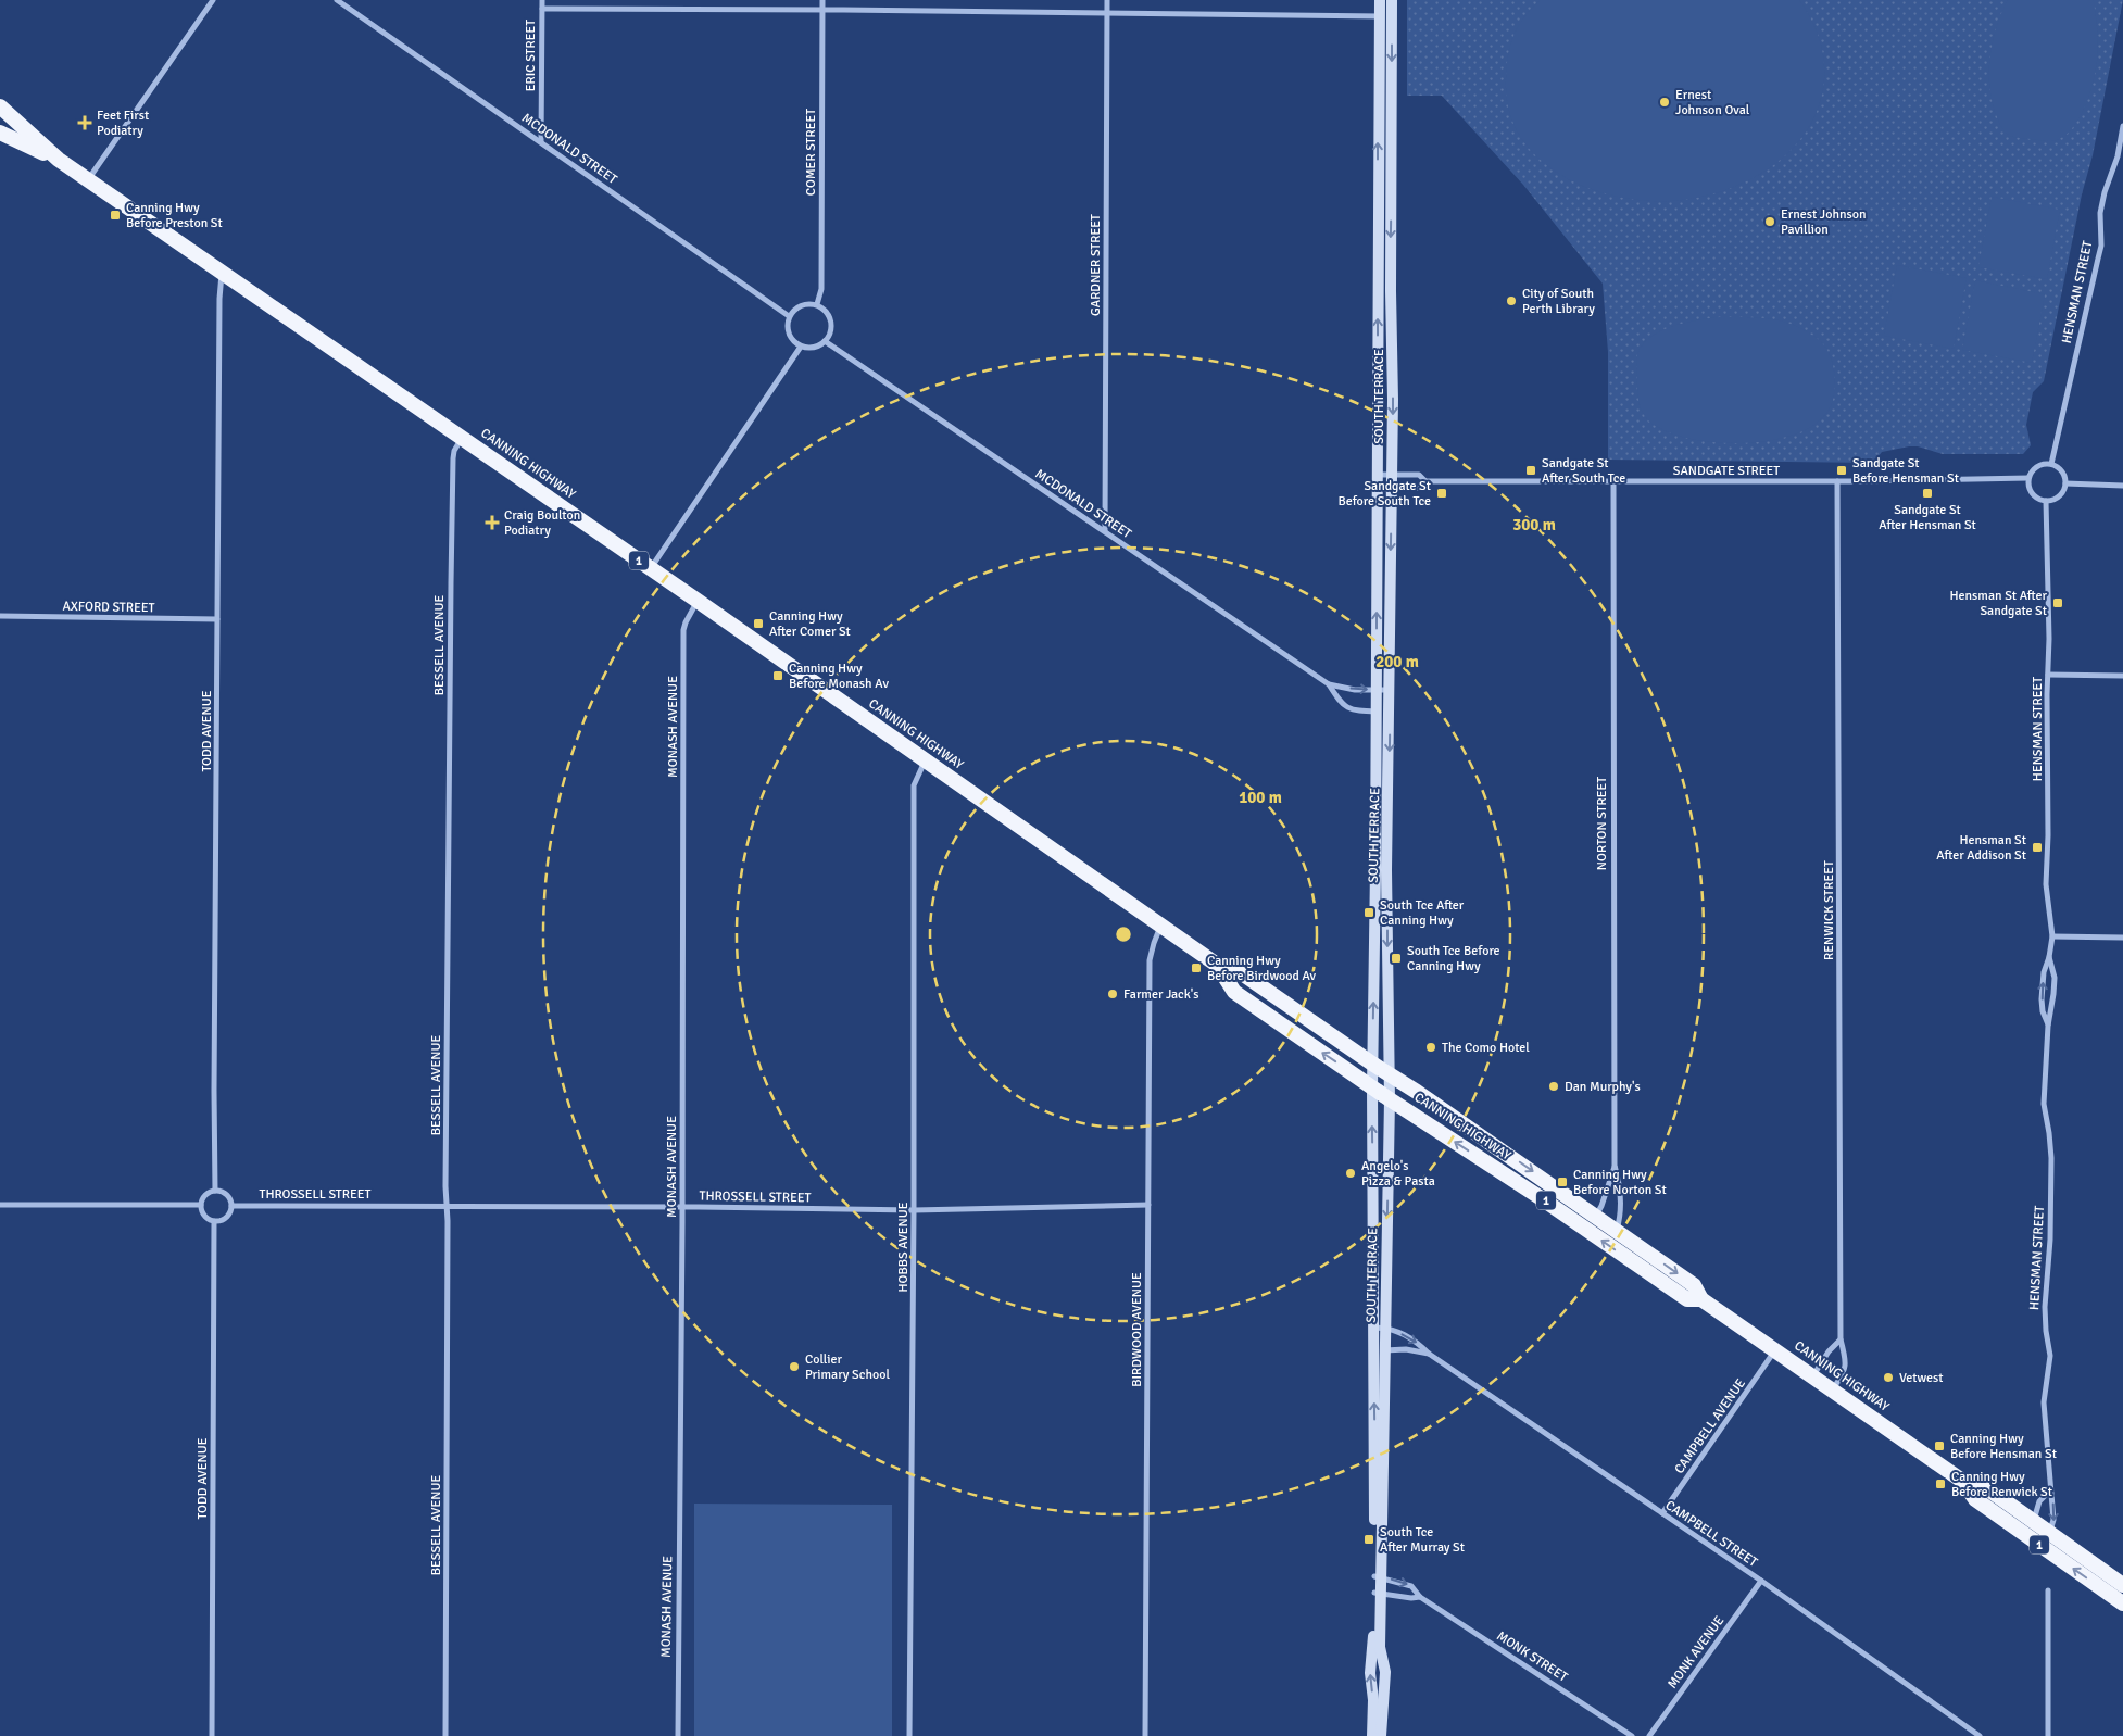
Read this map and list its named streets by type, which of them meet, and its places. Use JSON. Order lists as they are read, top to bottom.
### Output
{
  "streets": {
    "highway": ["CANNING HIGHWAY", "1"],
    "main road": ["SOUTH TERRACE"],
    "street": [
      "ERIC STREET",
      "MCDONALD STREET",
      "COMER STREET",
      "GARDNER STREET",
      "HENSMAN STREET",
      "SANDGATE STREET",
      "AXFORD STREET",
      "BESSELL AVENUE",
      "MONASH AVENUE",
      "TODD AVENUE",
      "NORTON STREET",
      "RENWICK STREET",
      "THROSSELL STREET",
      "HOBBS AVENUE",
      "BIRDWOOD AVENUE",
      "CAMPBELL AVENUE",
      "CAMPBELL STREET",
      "MONK AVENUE",
      "MONK STREET"
    ]
  },
  "crossings": [
    ["ERIC STREET", "MCDONALD STREET"],
    ["MCDONALD STREET", "COMER STREET"],
    ["MCDONALD STREET", "GARDNER STREET"],
    ["MCDONALD STREET", "SOUTH TERRACE"],
    ["HENSMAN STREET", "CANNING HIGHWAY"],
    ["HENSMAN STREET", "SANDGATE STREET"],
    ["SOUTH TERRACE", "CANNING HIGHWAY"],
    ["SOUTH TERRACE", "SANDGATE STREET"],
    ["SOUTH TERRACE", "CAMPBELL STREET"],
    ["SOUTH TERRACE", "MONK STREET"],
    ["CANNING HIGHWAY", "BESSELL AVENUE"],
    ["CANNING HIGHWAY", "MONASH AVENUE"],
    ["CANNING HIGHWAY", "TODD AVENUE"],
    ["CANNING HIGHWAY", "NORTON STREET"],
    ["CANNING HIGHWAY", "RENWICK STREET"],
    ["CANNING HIGHWAY", "HOBBS AVENUE"],
    ["CANNING HIGHWAY", "BIRDWOOD AVENUE"],
    ["CANNING HIGHWAY", "CAMPBELL AVENUE"],
    ["SANDGATE STREET", "NORTON STREET"],
    ["SANDGATE STREET", "RENWICK STREET"],
    ["AXFORD STREET", "TODD AVENUE"],
    ["BESSELL AVENUE", "THROSSELL STREET"],
    ["MONASH AVENUE", "THROSSELL STREET"],
    ["TODD AVENUE", "THROSSELL STREET"],
    ["THROSSELL STREET", "HOBBS AVENUE"],
    ["THROSSELL STREET", "BIRDWOOD AVENUE"],
    ["CAMPBELL AVENUE", "CAMPBELL STREET"],
    ["CAMPBELL STREET", "MONK AVENUE"]
  ],
  "places": {
    "other": [
      "Ernest Johnson Oval",
      "Ernest Johnson Pavillion",
      "City of South Perth Library",
      "Farmer Jack's",
      "The Como Hotel",
      "Dan Murphy's",
      "Angelo's Pizza & Pasta",
      "Collier Primary School",
      "Vetwest"
    ],
    "health": ["Feet First Podiatry", "Craig Boulton Podiatry"],
    "transit": [
      "Canning Hwy Before Preston St",
      "Sandgate St After South Tce",
      "Sandgate St Before Hensman St",
      "Sandgate St Before South Tce",
      "Sandgate St After Hensman St",
      "Hensman St After Sandgate St",
      "Canning Hwy After Comer St",
      "Canning Hwy Before Monash Av",
      "Hensman St After Addison St",
      "South Tce After Canning Hwy",
      "South Tce Before Canning Hwy",
      "Canning Hwy Before Birdwood Av",
      "Canning Hwy Before Norton St",
      "Canning Hwy Before Hensman St",
      "Canning Hwy Before Renwick St",
      "South Tce After Murray St"
    ]
  },
  "rings": ["300 m", "200 m", "100 m"]
}
